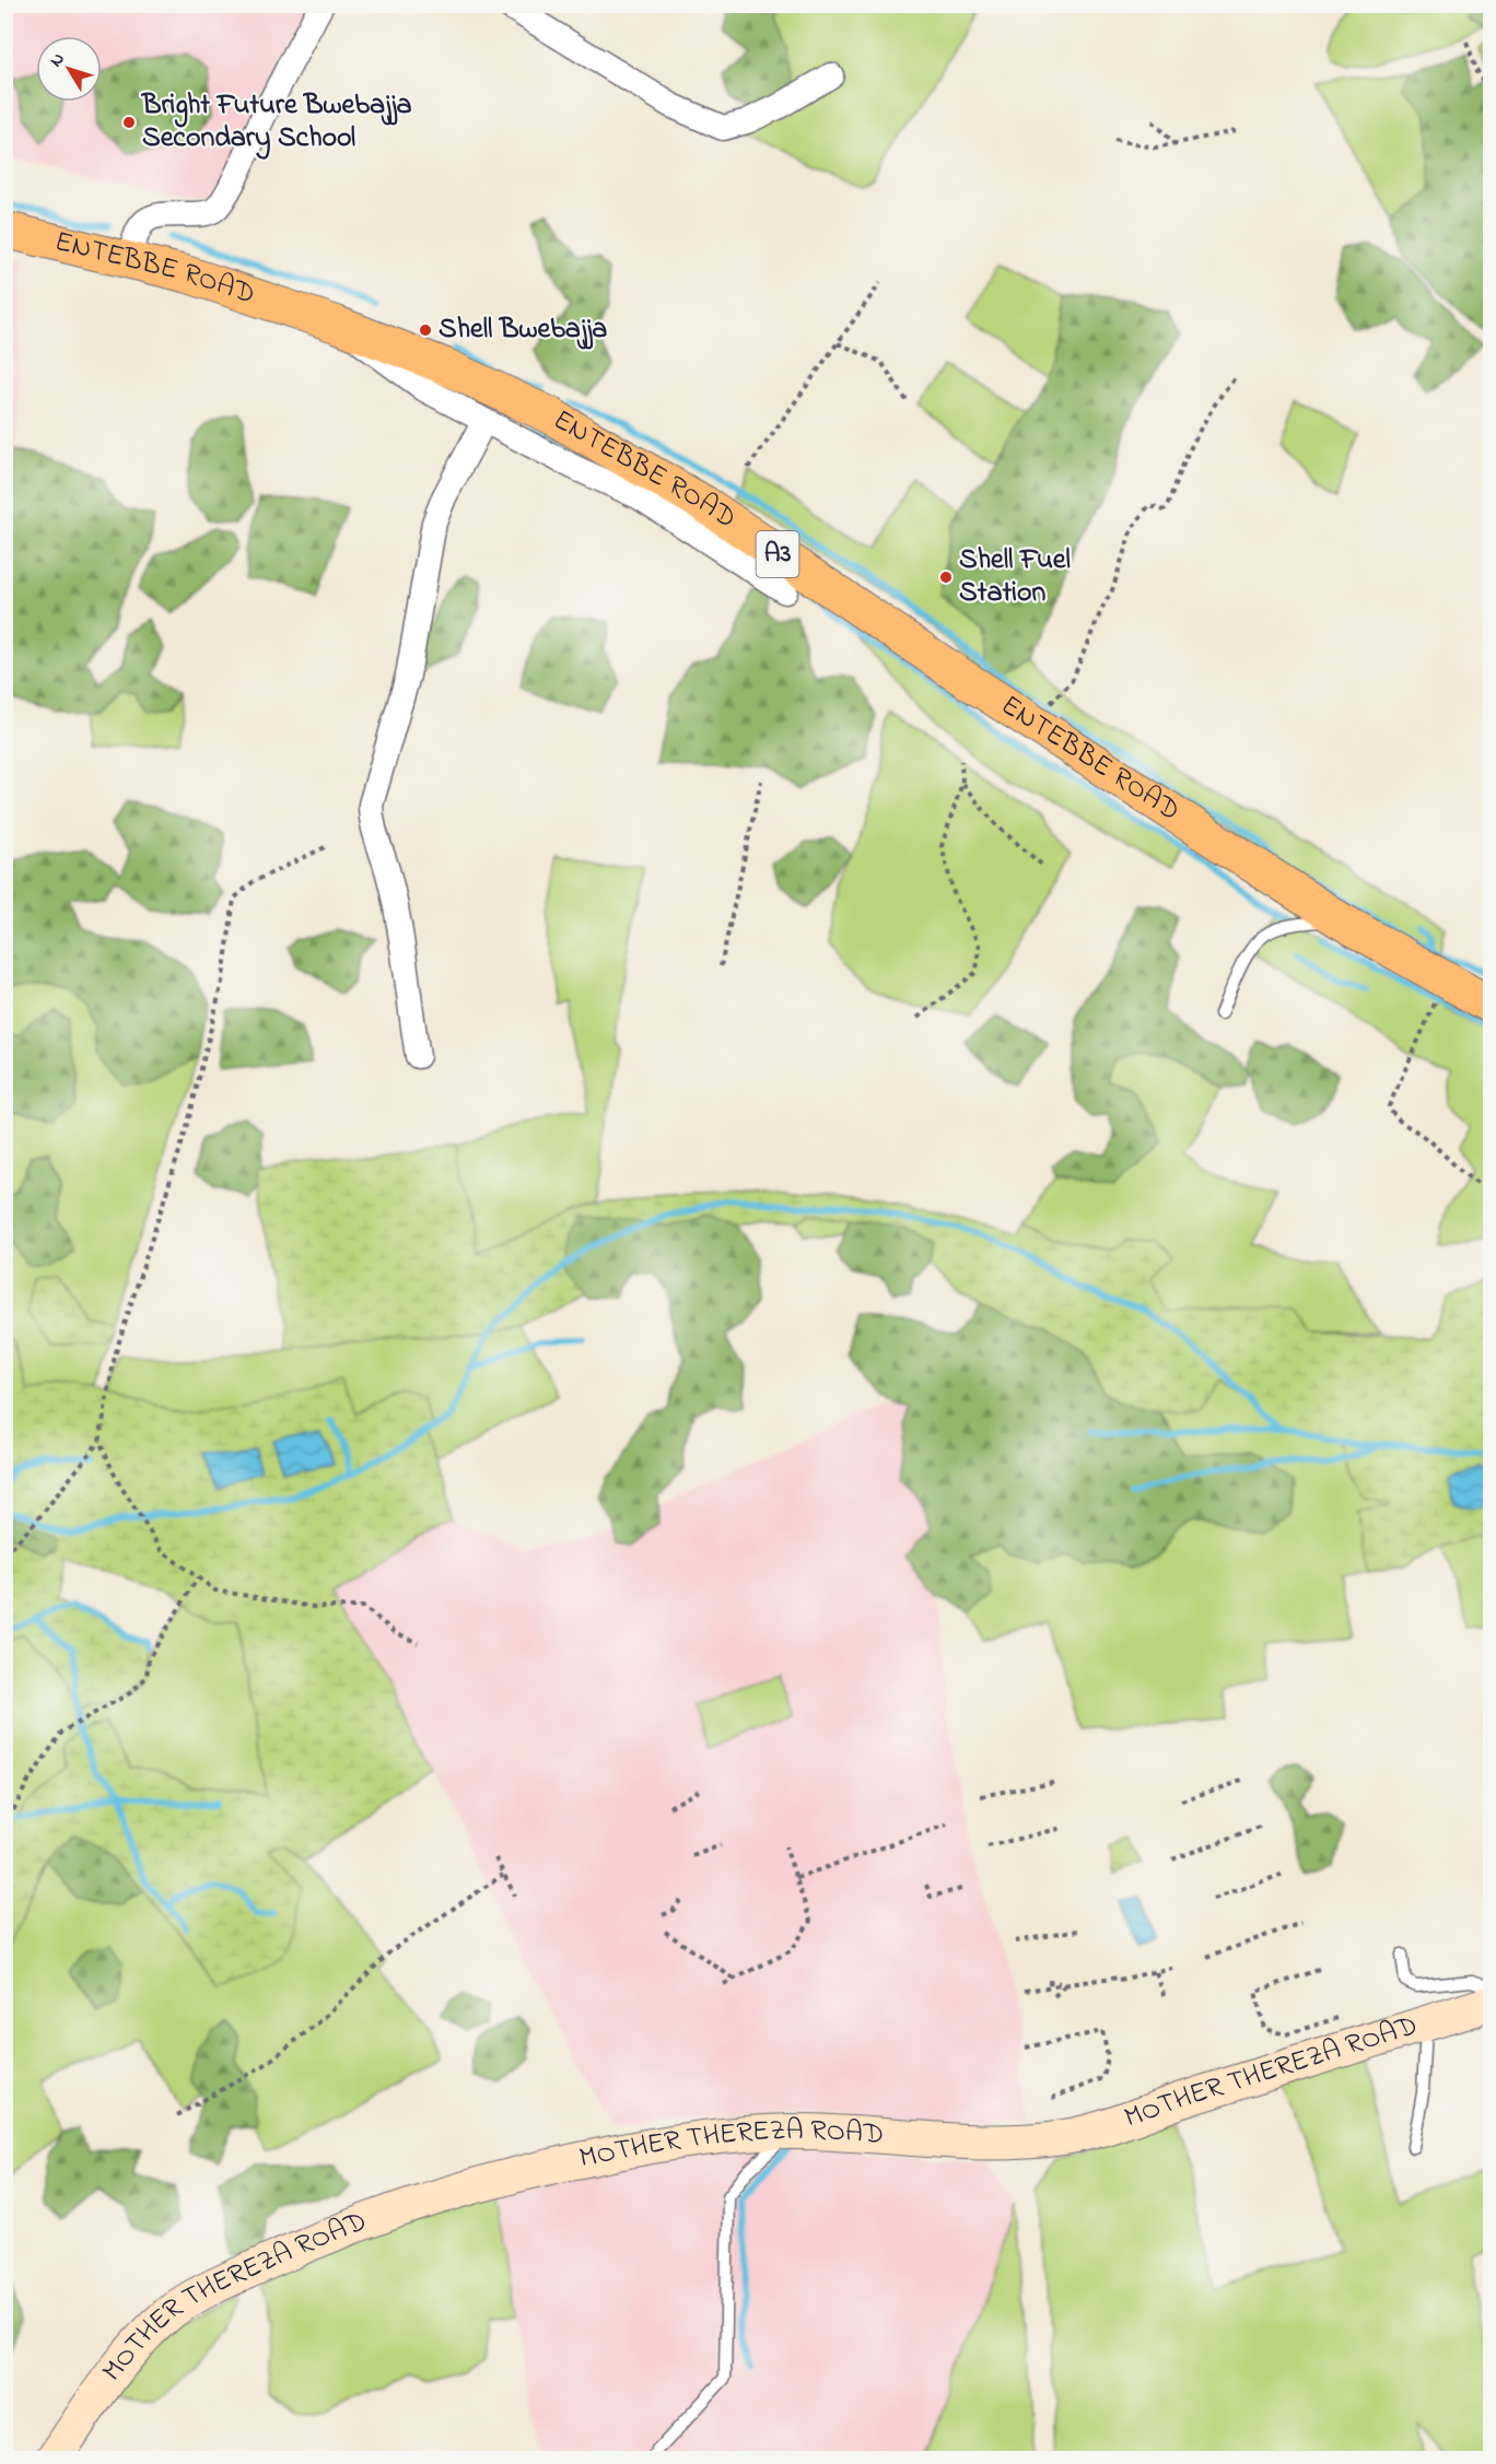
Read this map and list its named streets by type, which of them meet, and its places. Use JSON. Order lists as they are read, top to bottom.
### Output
{
  "streets": {
    "main road": ["ENTEBBE ROAD", "A3"],
    "street": ["MOTHER THEREZA ROAD"]
  },
  "places": ["Bright Future Bwebajja Secondary School", "Shell Bwebajja", "Shell Fuel Station"],
  "north": "top left"
}
